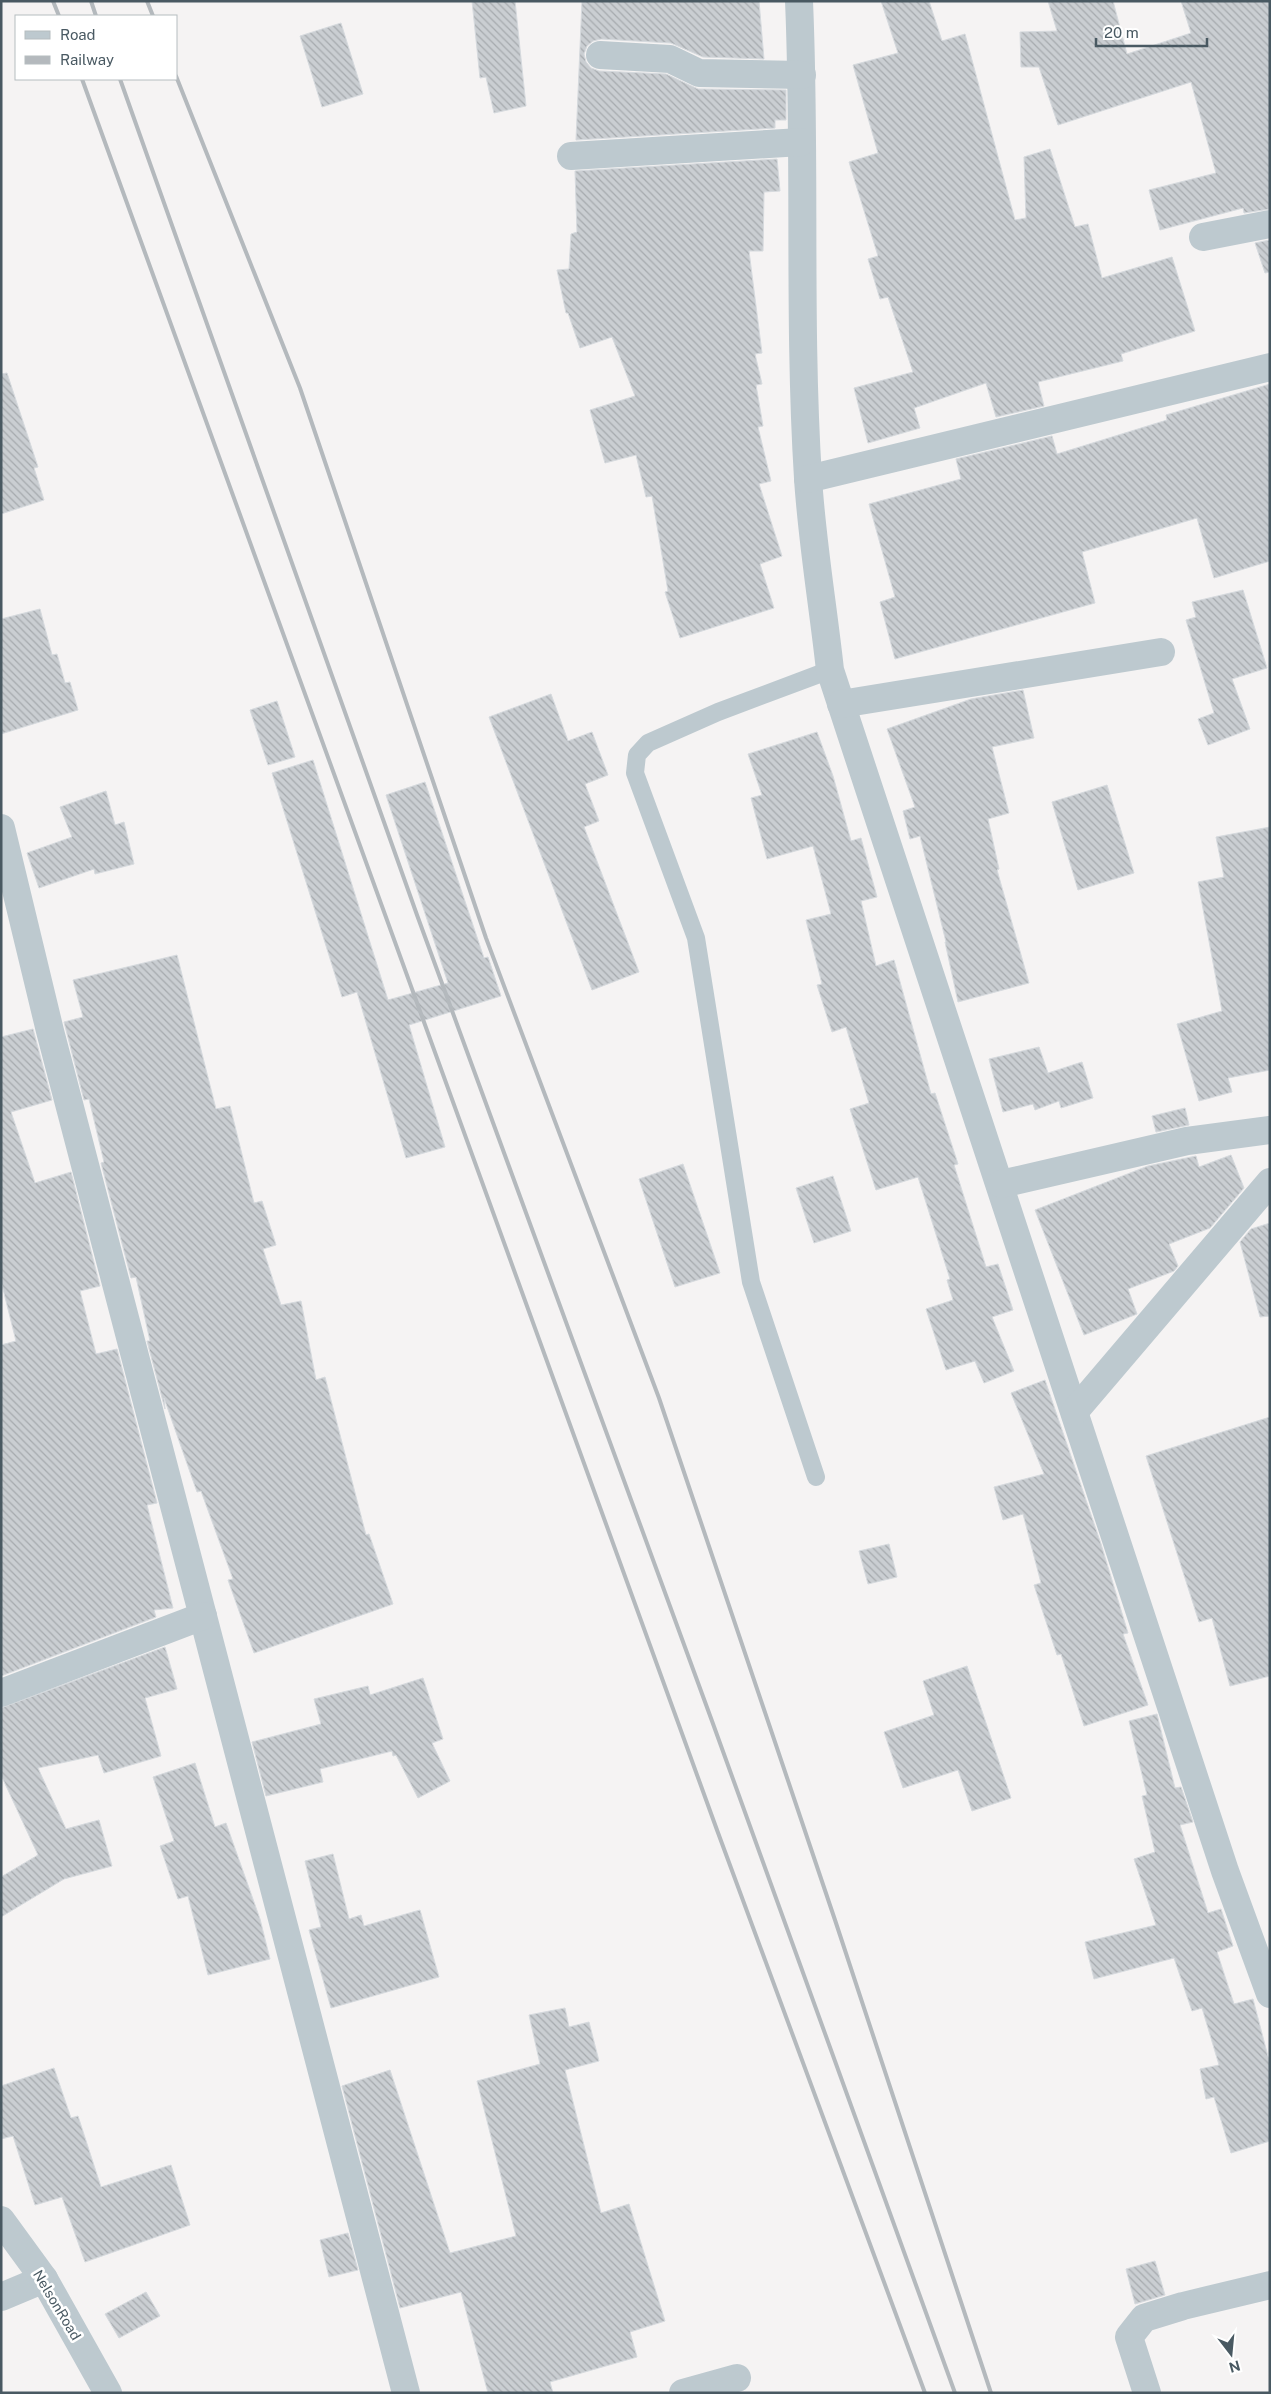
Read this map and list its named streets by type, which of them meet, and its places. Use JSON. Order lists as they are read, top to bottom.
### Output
{
  "streets": {
    "street": ["NelsonRoad"]
  },
  "legend": ["Road", "Railway"],
  "scale_bar": "20 m",
  "north": "bottom"
}
